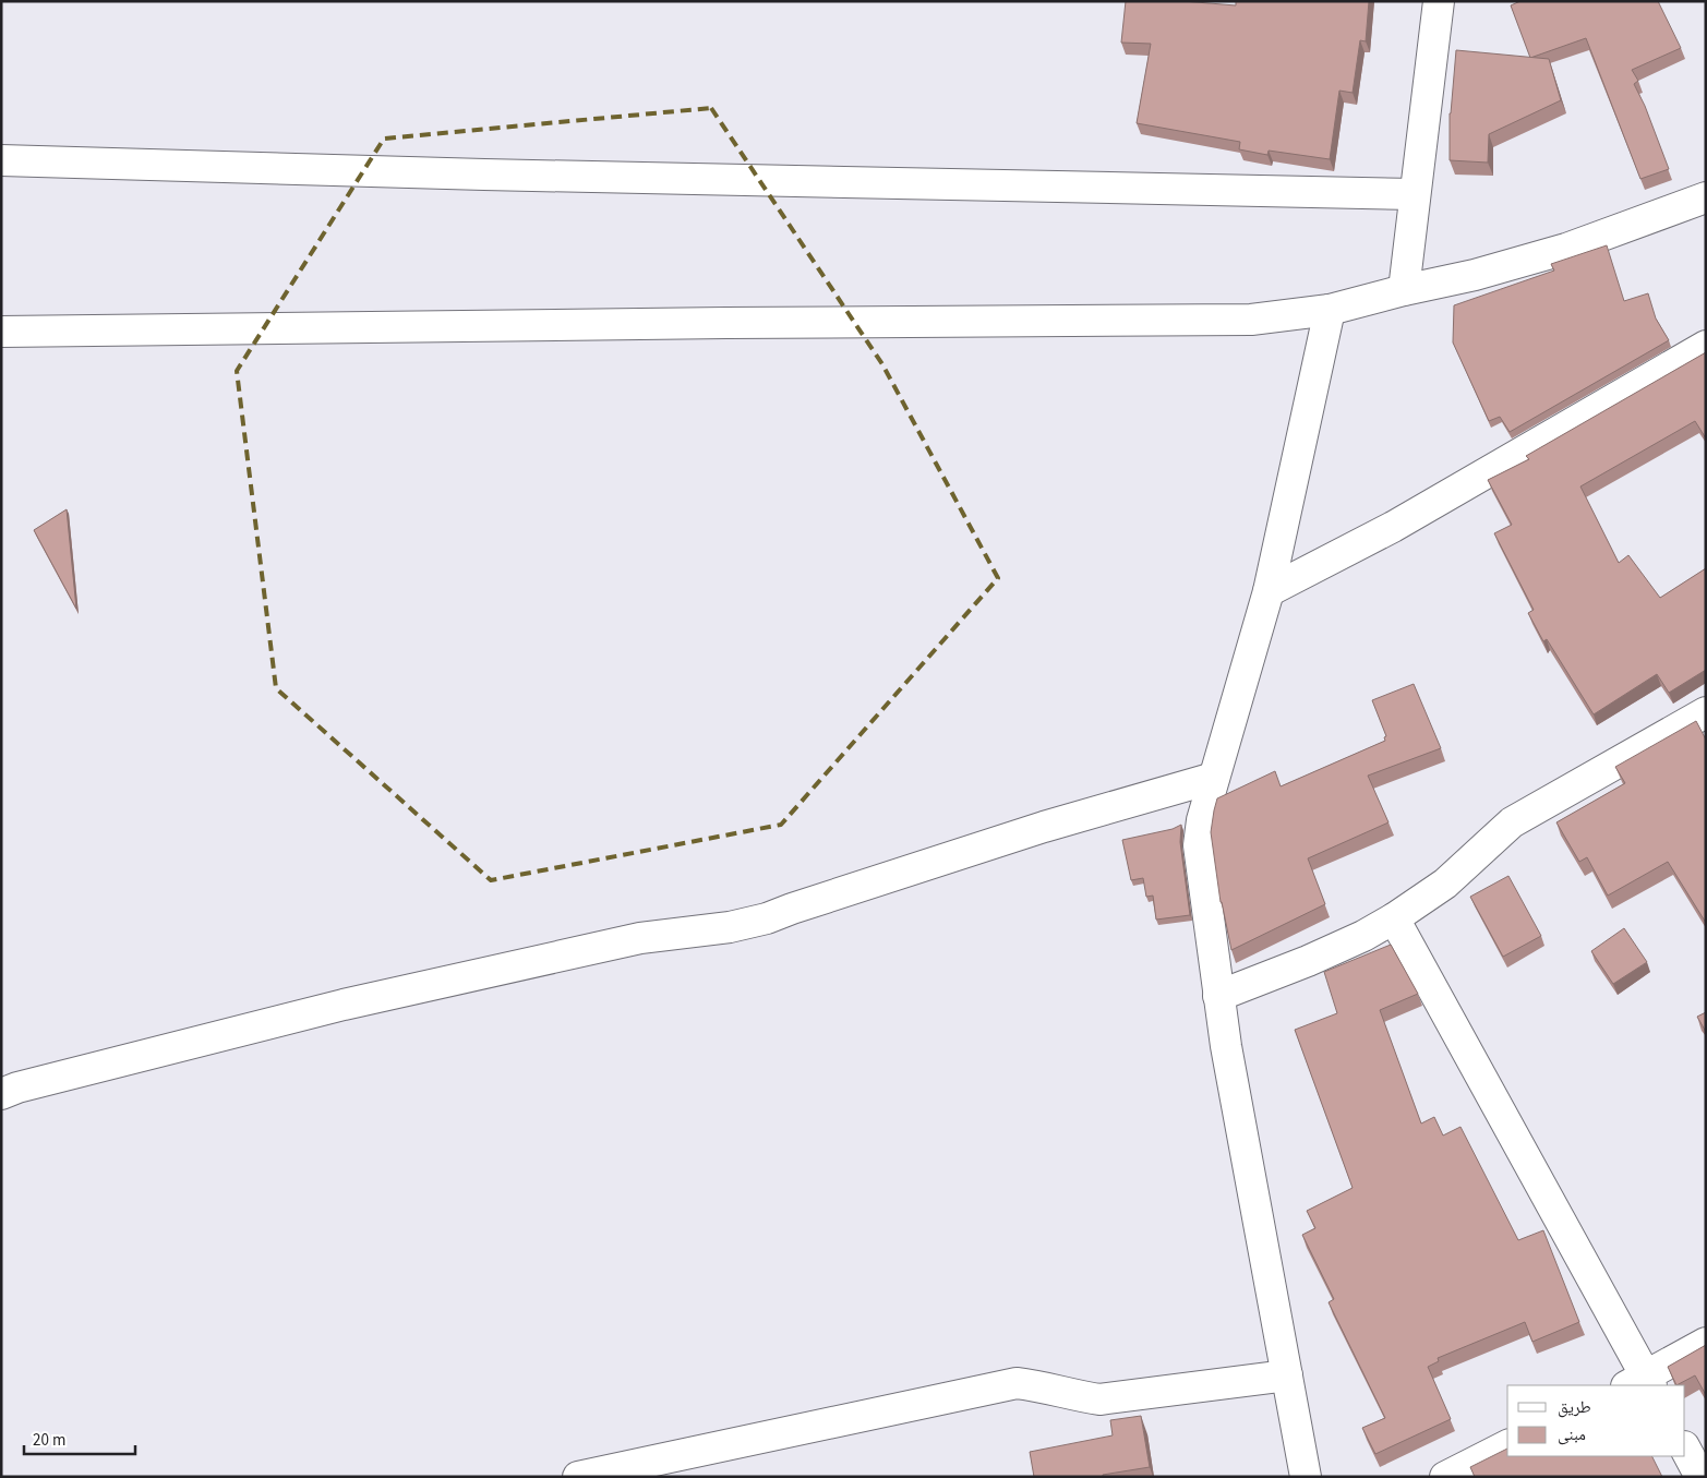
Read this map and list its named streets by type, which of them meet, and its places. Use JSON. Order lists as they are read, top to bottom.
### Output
{
  "legend": ["طريق", "مبنى"],
  "scale_bar": "20 m"
}
